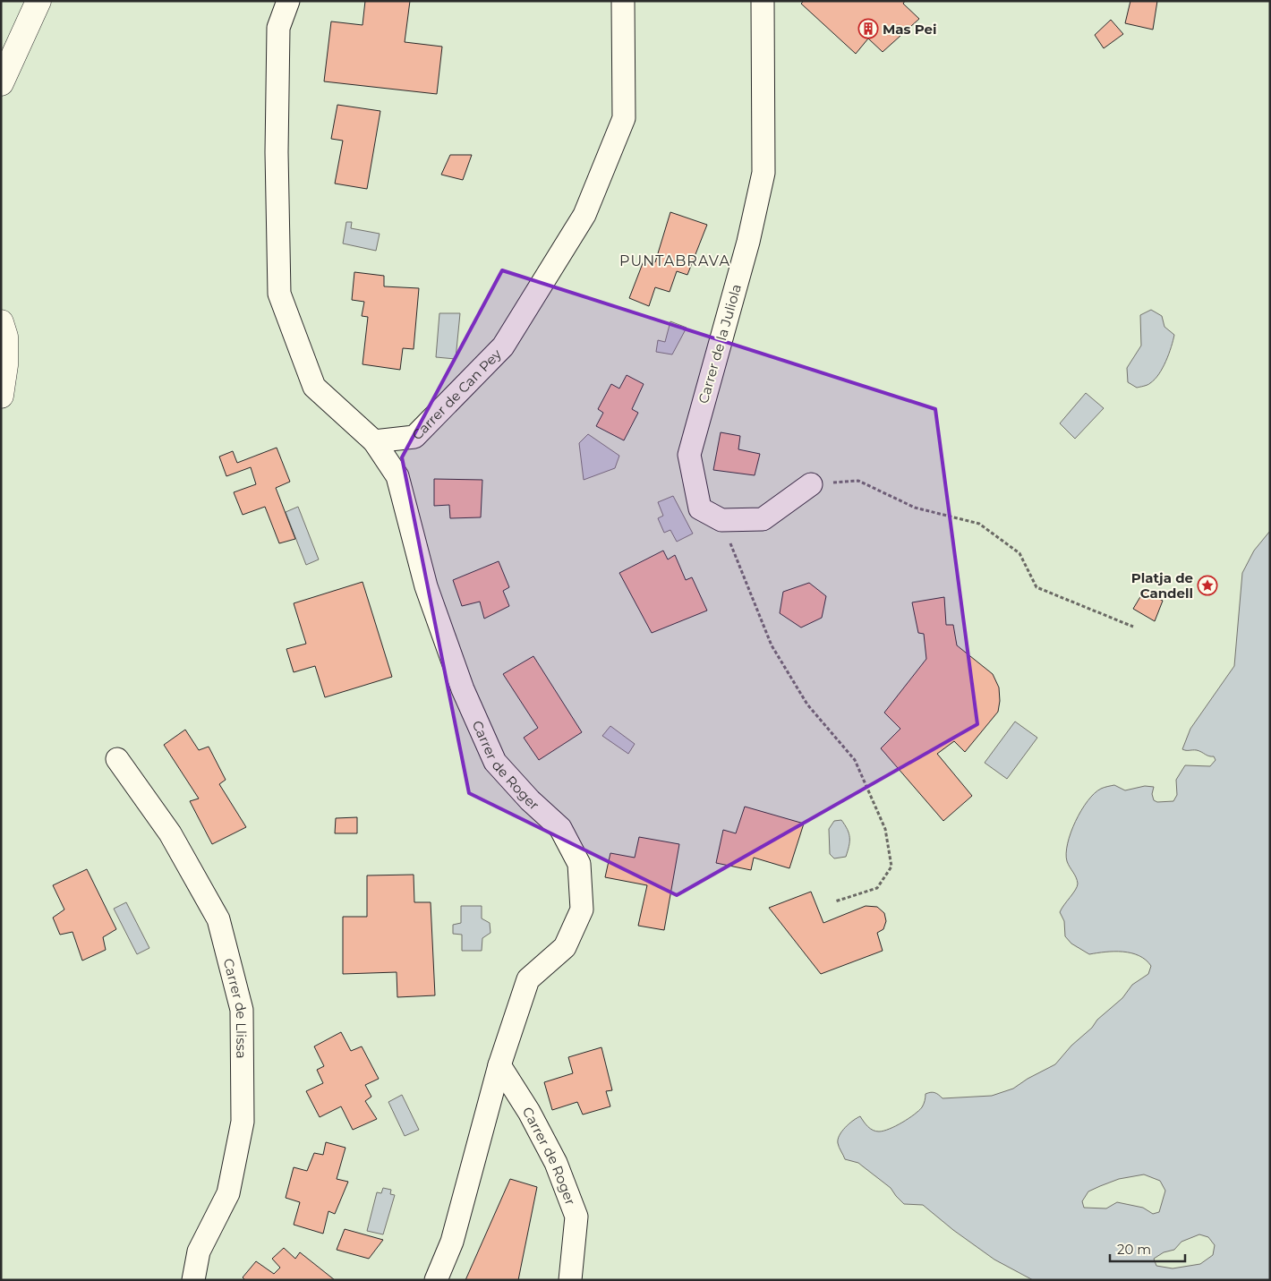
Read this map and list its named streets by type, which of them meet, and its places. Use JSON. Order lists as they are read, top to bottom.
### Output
{
  "streets": {
    "street": [
      "Carrer de la Juliola",
      "Carrer de Can Pey",
      "Carrer de Roger",
      "Carrer de Llissa"
    ]
  },
  "crossings": [
    ["Carrer de Can Pey", "Carrer de Roger"]
  ],
  "districts": ["PUNTABRAVA"],
  "places": {
    "building": ["Mas Pei"],
    "place": ["Platja de Candell"]
  },
  "scale_bar": "20 m"
}
